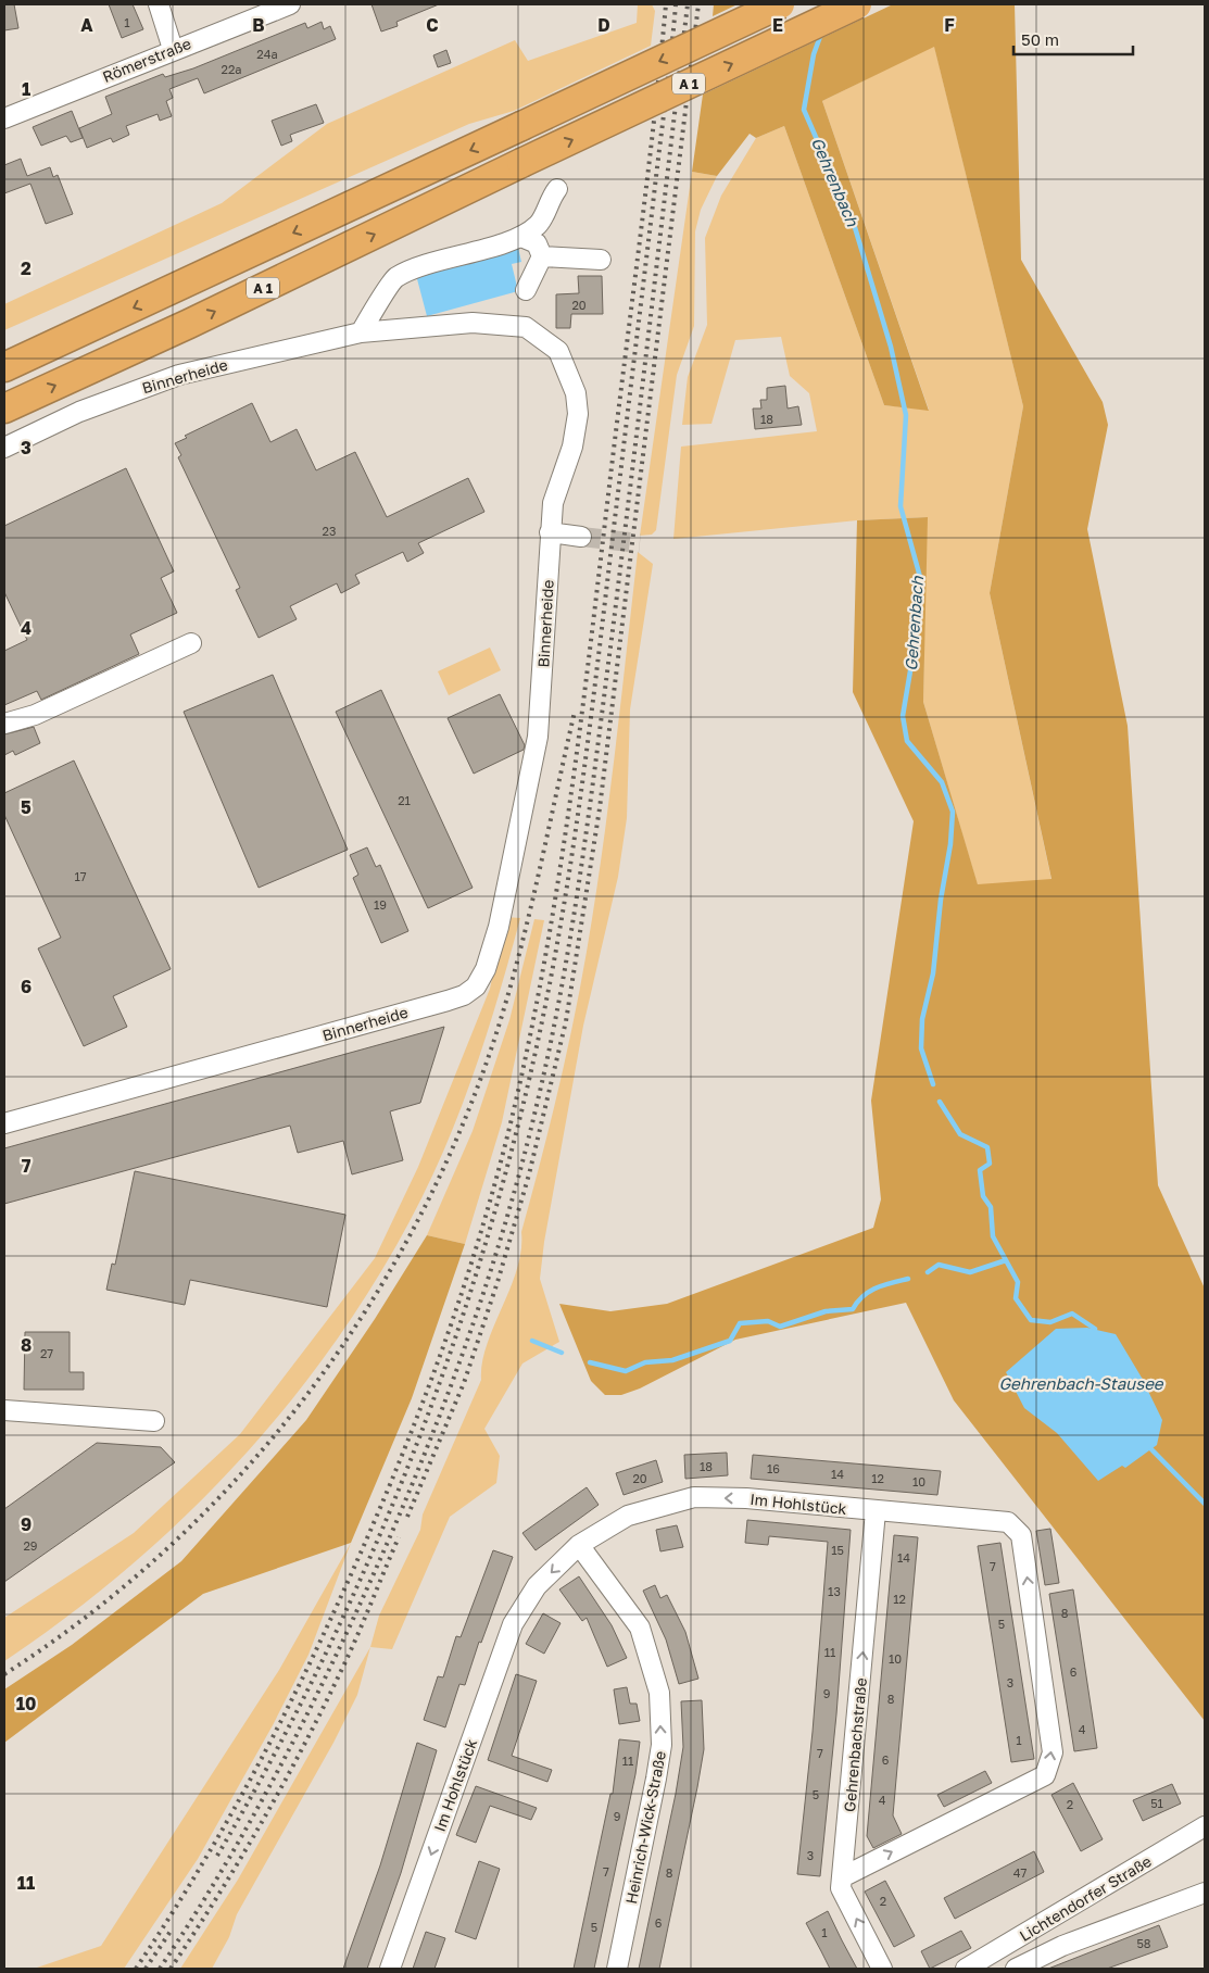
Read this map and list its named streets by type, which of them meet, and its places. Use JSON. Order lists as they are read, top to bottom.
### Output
{
  "streets": {
    "highway": ["A 1"],
    "street": [
      "Römerstraße",
      "Binnerheide",
      "Im Hohlstück",
      "Gehrenbachstraße",
      "Heinrich-Wick-Straße",
      "Lichtendorfer Straße"
    ]
  },
  "crossings": [
    ["Im Hohlstück", "Gehrenbachstraße"],
    ["Im Hohlstück", "Heinrich-Wick-Straße"]
  ],
  "one_way": ["Gehrenbachstraße", "Heinrich-Wick-Straße"],
  "water": ["Gehrenbach", "Gehrenbach-Stausee"],
  "house_numbers": [
    "1",
    "24a",
    "22a",
    "20",
    "18",
    "23",
    "21",
    "17",
    "19",
    "27",
    "18",
    "16",
    "14",
    "20",
    "12",
    "10",
    "29",
    "15",
    "14",
    "7",
    "13",
    "12",
    "8",
    "5",
    "11",
    "10",
    "6",
    "3",
    "9",
    "8",
    "4",
    "1",
    "7",
    "6",
    "11",
    "5",
    "4",
    "51",
    "2",
    "9",
    "3",
    "7",
    "8",
    "47",
    "2",
    "6",
    "5",
    "1",
    "58"
  ],
  "scale_bar": "50 m",
  "grid": {
    "columns": [
      "A",
      "B",
      "C",
      "D",
      "E",
      "F"
    ],
    "rows": [
      "1",
      "2",
      "3",
      "4",
      "5",
      "6",
      "7",
      "8",
      "9",
      "10",
      "11"
    ]
  }
}
